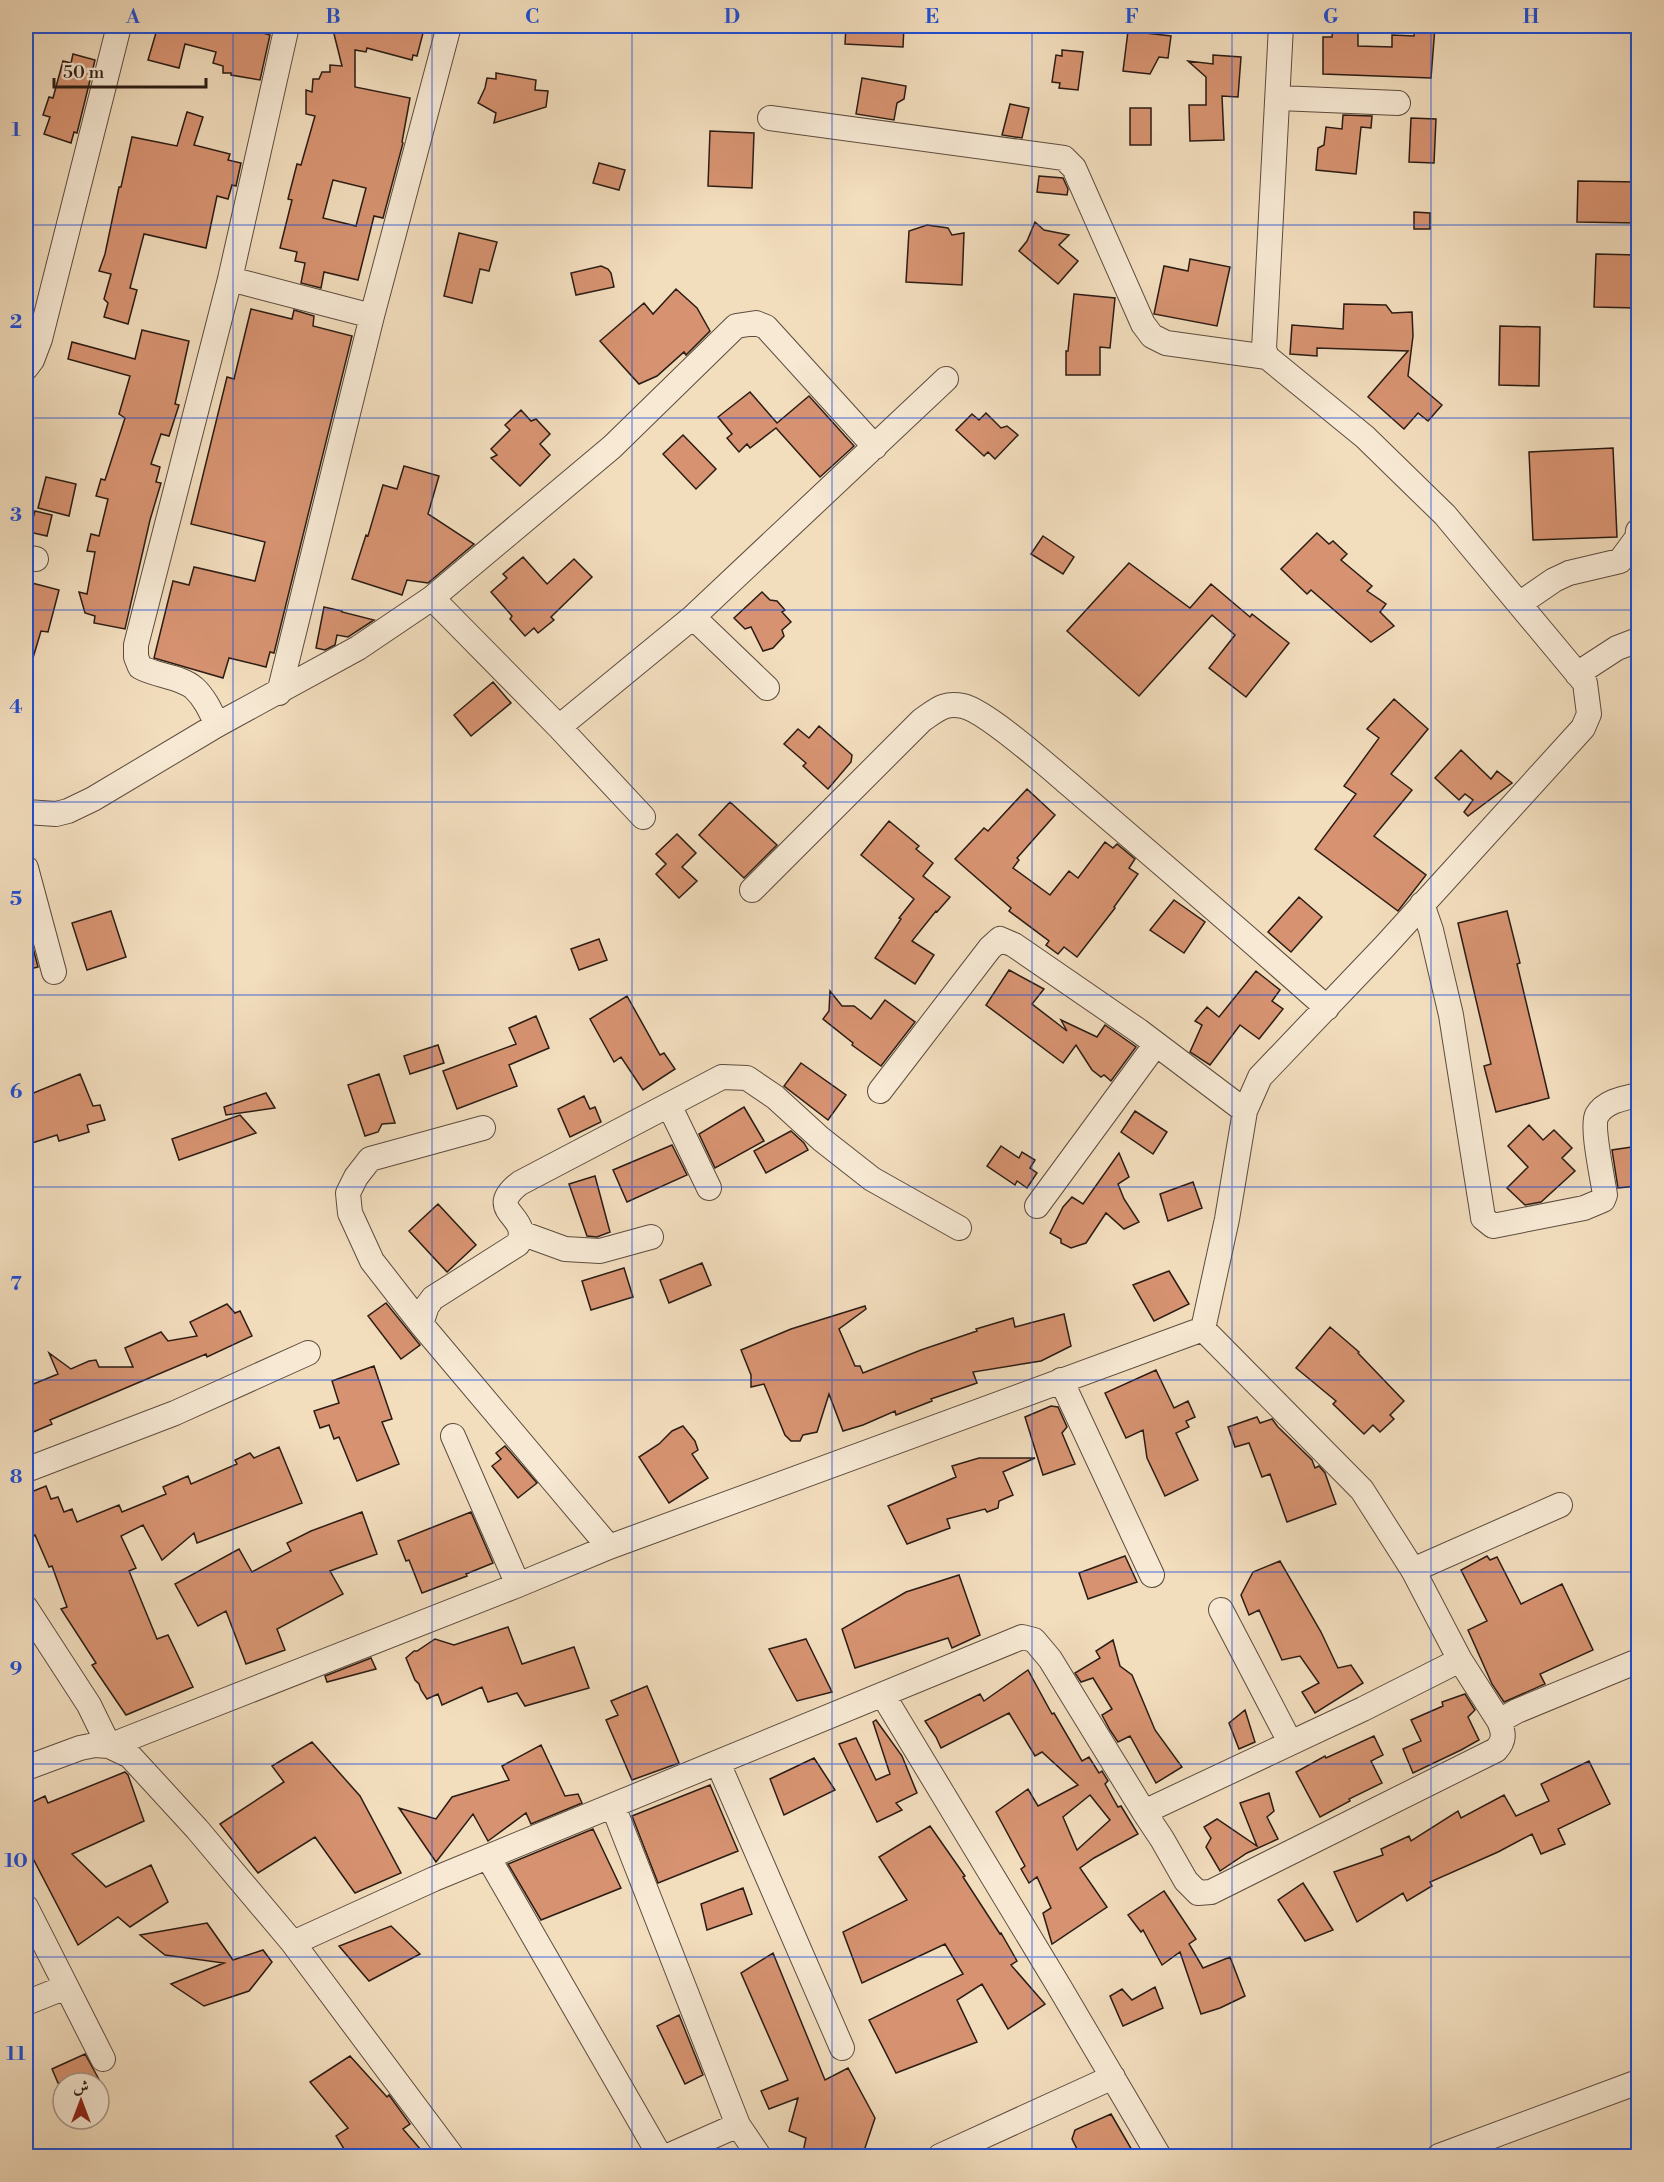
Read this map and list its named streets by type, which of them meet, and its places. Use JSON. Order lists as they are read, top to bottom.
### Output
{
  "scale_bar": "50 m",
  "north": "top",
  "grid": {
    "columns": [
      "A",
      "B",
      "C",
      "D",
      "E",
      "F",
      "G",
      "H"
    ],
    "rows": [
      "1",
      "2",
      "3",
      "4",
      "5",
      "6",
      "7",
      "8",
      "9",
      "10",
      "11"
    ]
  }
}
